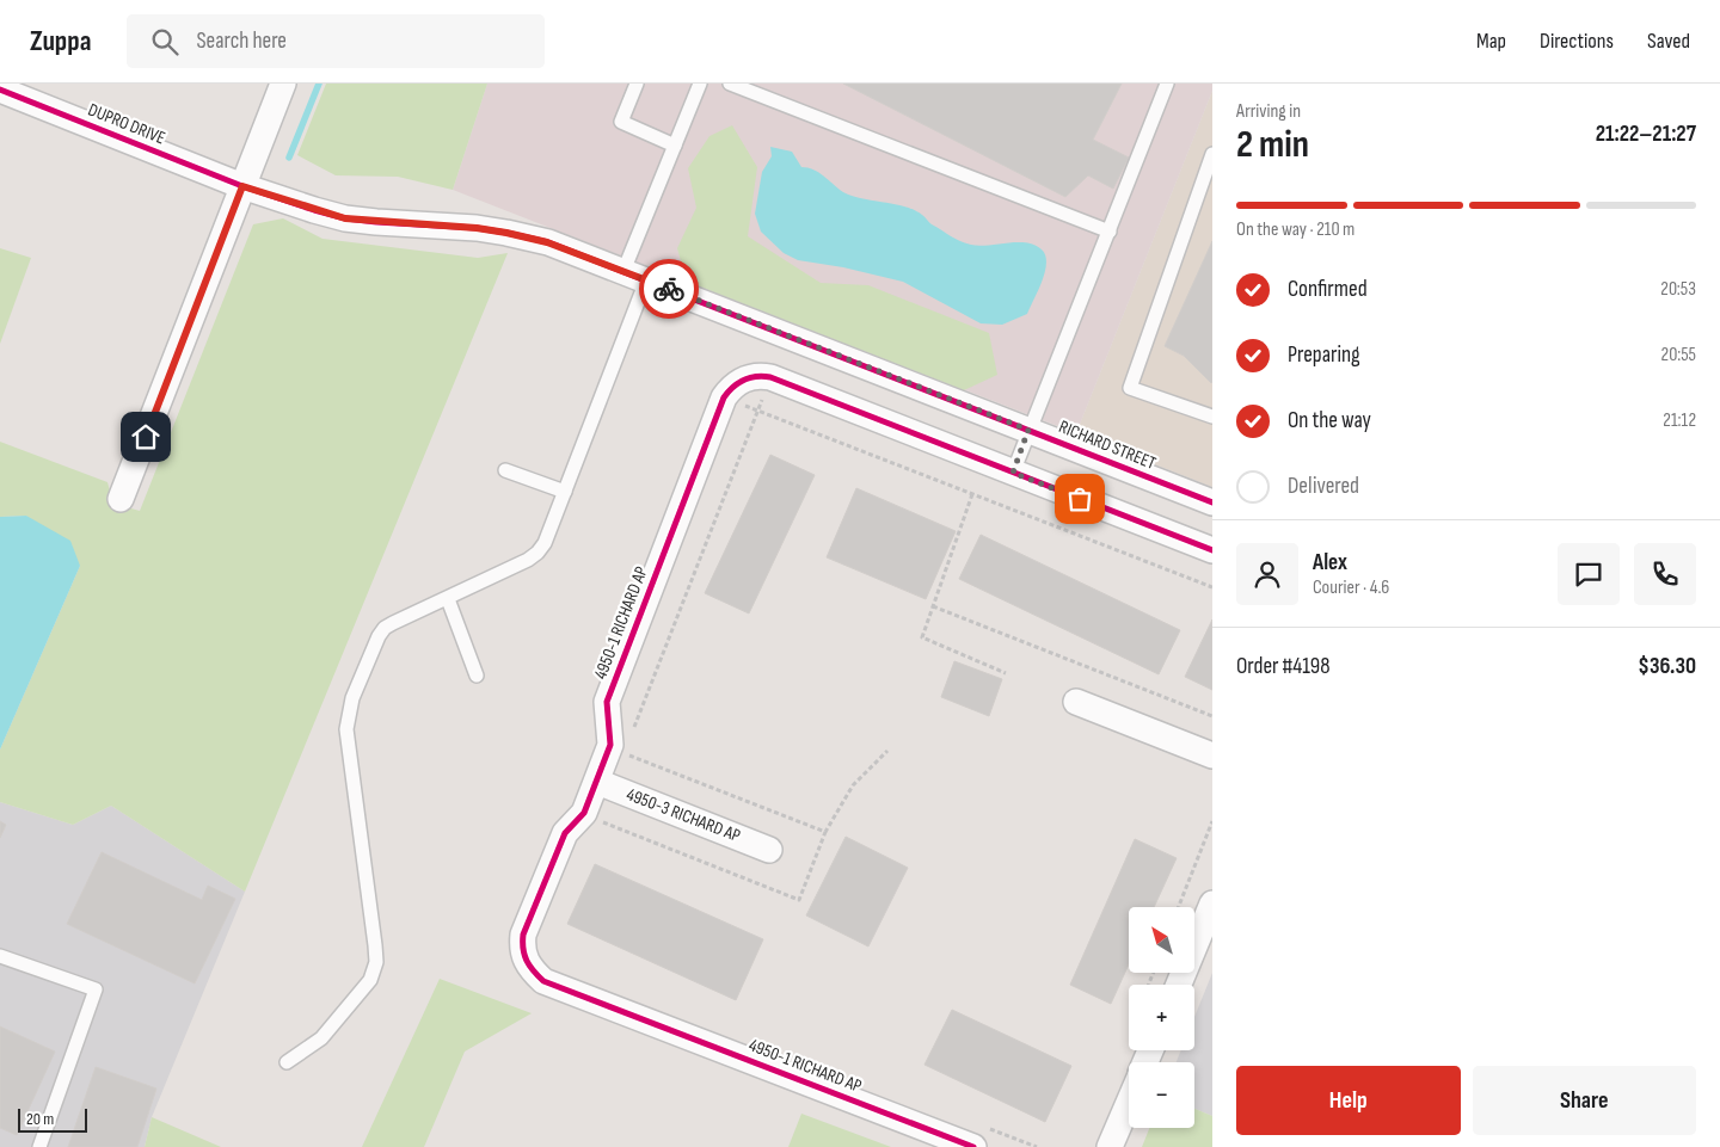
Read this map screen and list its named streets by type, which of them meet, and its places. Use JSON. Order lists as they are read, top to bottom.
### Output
{
  "streets": {
    "street": [
      "DUPRO DRIVE",
      "RICHARD STREET",
      "4950-1 RICHARD AP",
      "4950-3 RICHARD AP"
    ]
  },
  "crossings": [
    ["DUPRO DRIVE", "RICHARD STREET"],
    ["4950-1 RICHARD AP", "4950-3 RICHARD AP"]
  ],
  "scale_bar": "20 m",
  "north": "top left",
  "page": {
    "header": "Zuppa",
    "search": "Search here",
    "nav": ["Map", "Directions", "Saved"],
    "heading": ["2 min", "Arriving in", "21:22–21:27"],
    "panel": [
      "Alex",
      "Courier · 4.6",
      "Order #4198",
      "$36.30"
    ],
    "bar": "On the way · 210 m",
    "list": [
      ["Confirmed", "20:53"],
      ["Preparing", "20:55"],
      ["On the way", "21:12"],
      "Delivered"
    ],
    "map_buttons": ["+", "−"],
    "buttons": ["Help", "Share"],
    "scale": "20 m"
  }
}
